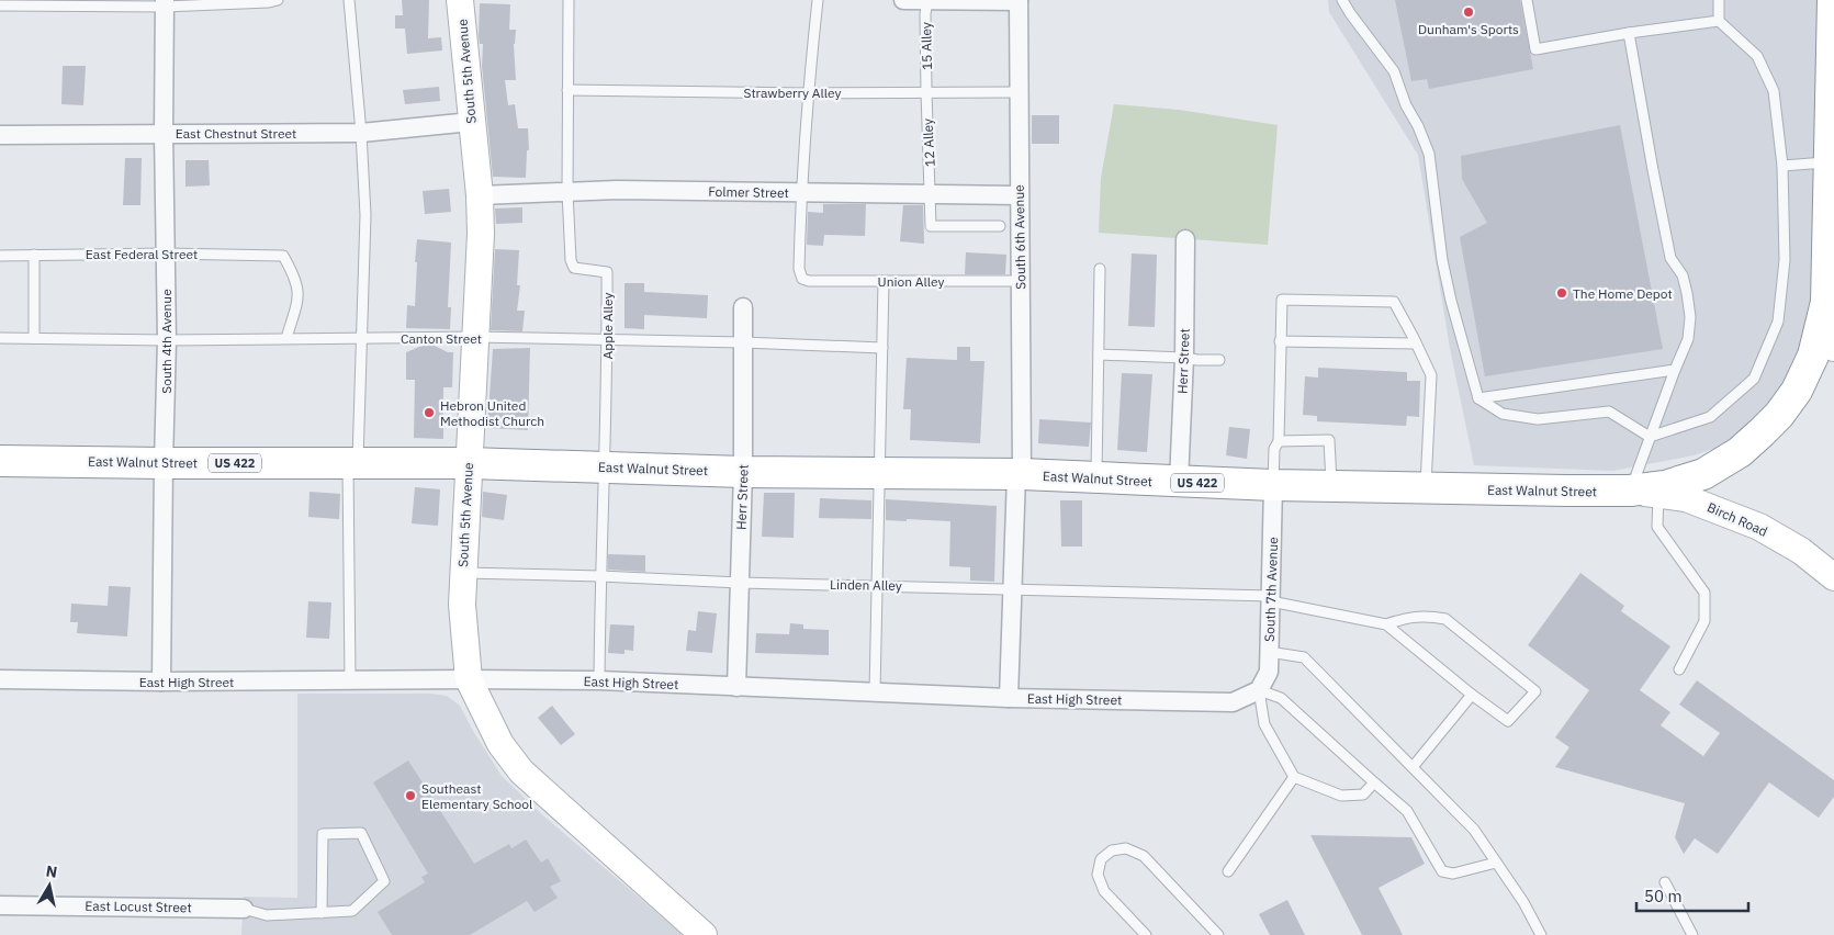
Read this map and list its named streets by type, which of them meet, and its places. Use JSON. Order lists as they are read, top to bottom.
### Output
{
  "streets": {
    "highway": ["East Walnut Street", "US 422"],
    "main road": ["South 5th Avenue", "Birch Road"],
    "street": [
      "East Chestnut Street",
      "Folmer Street",
      "South 6th Avenue",
      "South 4th Avenue",
      "Herr Street",
      "South 7th Avenue",
      "East High Street",
      "East Locust Street"
    ],
    "lane": [
      "15 Alley",
      "Strawberry Alley",
      "12 Alley",
      "East Federal Street",
      "Union Alley",
      "Apple Alley",
      "Canton Street",
      "Linden Alley"
    ]
  },
  "crossings": [
    ["15 Alley", "Strawberry Alley"],
    ["15 Alley", "12 Alley"],
    ["South 5th Avenue", "East Chestnut Street"],
    ["South 5th Avenue", "Folmer Street"],
    ["South 5th Avenue", "Canton Street"],
    ["South 5th Avenue", "East Walnut Street"],
    ["South 5th Avenue", "Linden Alley"],
    ["South 5th Avenue", "East High Street"],
    ["Strawberry Alley", "12 Alley"],
    ["Strawberry Alley", "South 6th Avenue"],
    ["Strawberry Alley", "Apple Alley"],
    ["East Chestnut Street", "South 4th Avenue"],
    ["12 Alley", "Folmer Street"],
    ["Folmer Street", "South 6th Avenue"],
    ["Folmer Street", "Union Alley"],
    ["Folmer Street", "Apple Alley"],
    ["South 6th Avenue", "Union Alley"],
    ["South 6th Avenue", "East Walnut Street"],
    ["South 6th Avenue", "Linden Alley"],
    ["South 6th Avenue", "East High Street"],
    ["East Federal Street", "Canton Street"],
    ["East Federal Street", "South 4th Avenue"],
    ["Apple Alley", "Canton Street"],
    ["Apple Alley", "East Walnut Street"],
    ["Apple Alley", "Linden Alley"],
    ["Apple Alley", "East High Street"],
    ["Canton Street", "South 4th Avenue"],
    ["Canton Street", "Herr Street"],
    ["South 4th Avenue", "East Walnut Street"],
    ["South 4th Avenue", "East High Street"],
    ["Herr Street", "East Walnut Street"],
    ["Herr Street", "Linden Alley"],
    ["Herr Street", "East High Street"],
    ["East Walnut Street", "Birch Road"],
    ["East Walnut Street", "South 7th Avenue"],
    ["Linden Alley", "South 7th Avenue"],
    ["South 7th Avenue", "East High Street"]
  ],
  "places": [
    "Dunham's Sports",
    "The Home Depot",
    "Hebron United Methodist Church",
    "Southeast Elementary School"
  ],
  "scale_bar": "50 m",
  "north": "top"
}
